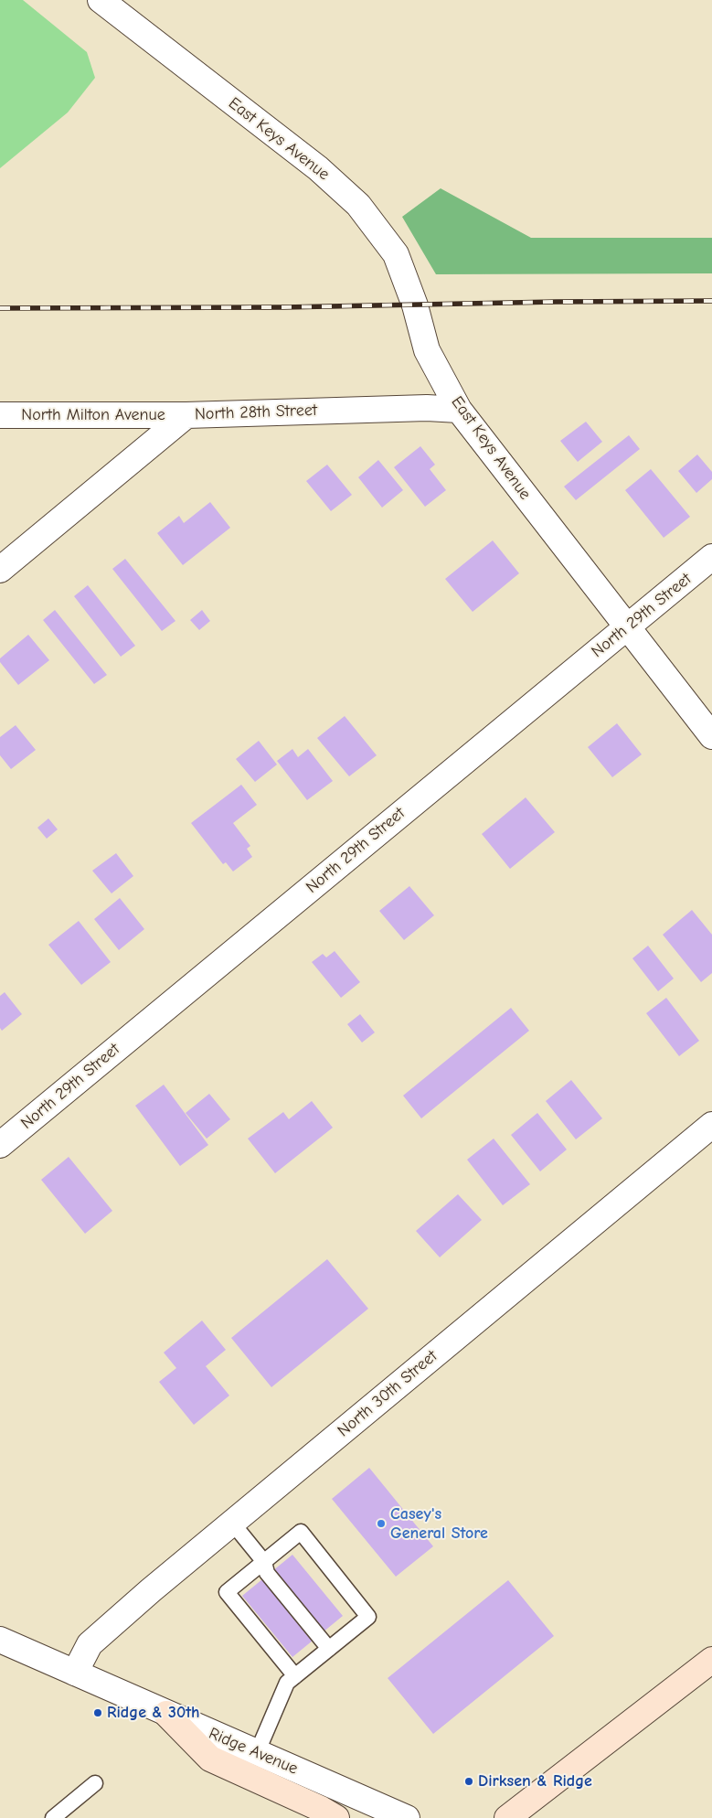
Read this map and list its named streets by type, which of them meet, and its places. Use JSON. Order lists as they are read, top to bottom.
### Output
{
  "streets": {
    "street": [
      "East Keys Avenue",
      "North 28th Street",
      "North Milton Avenue",
      "North 29th Street",
      "North 30th Street",
      "Ridge Avenue"
    ]
  },
  "crossings": [
    ["East Keys Avenue", "North 28th Street"],
    ["East Keys Avenue", "North 29th Street"],
    ["North 28th Street", "North Milton Avenue"],
    ["North 30th Street", "Ridge Avenue"]
  ],
  "places": ["Casey's General Store", "Ridge & 30th", "Dirksen & Ridge"]
}
